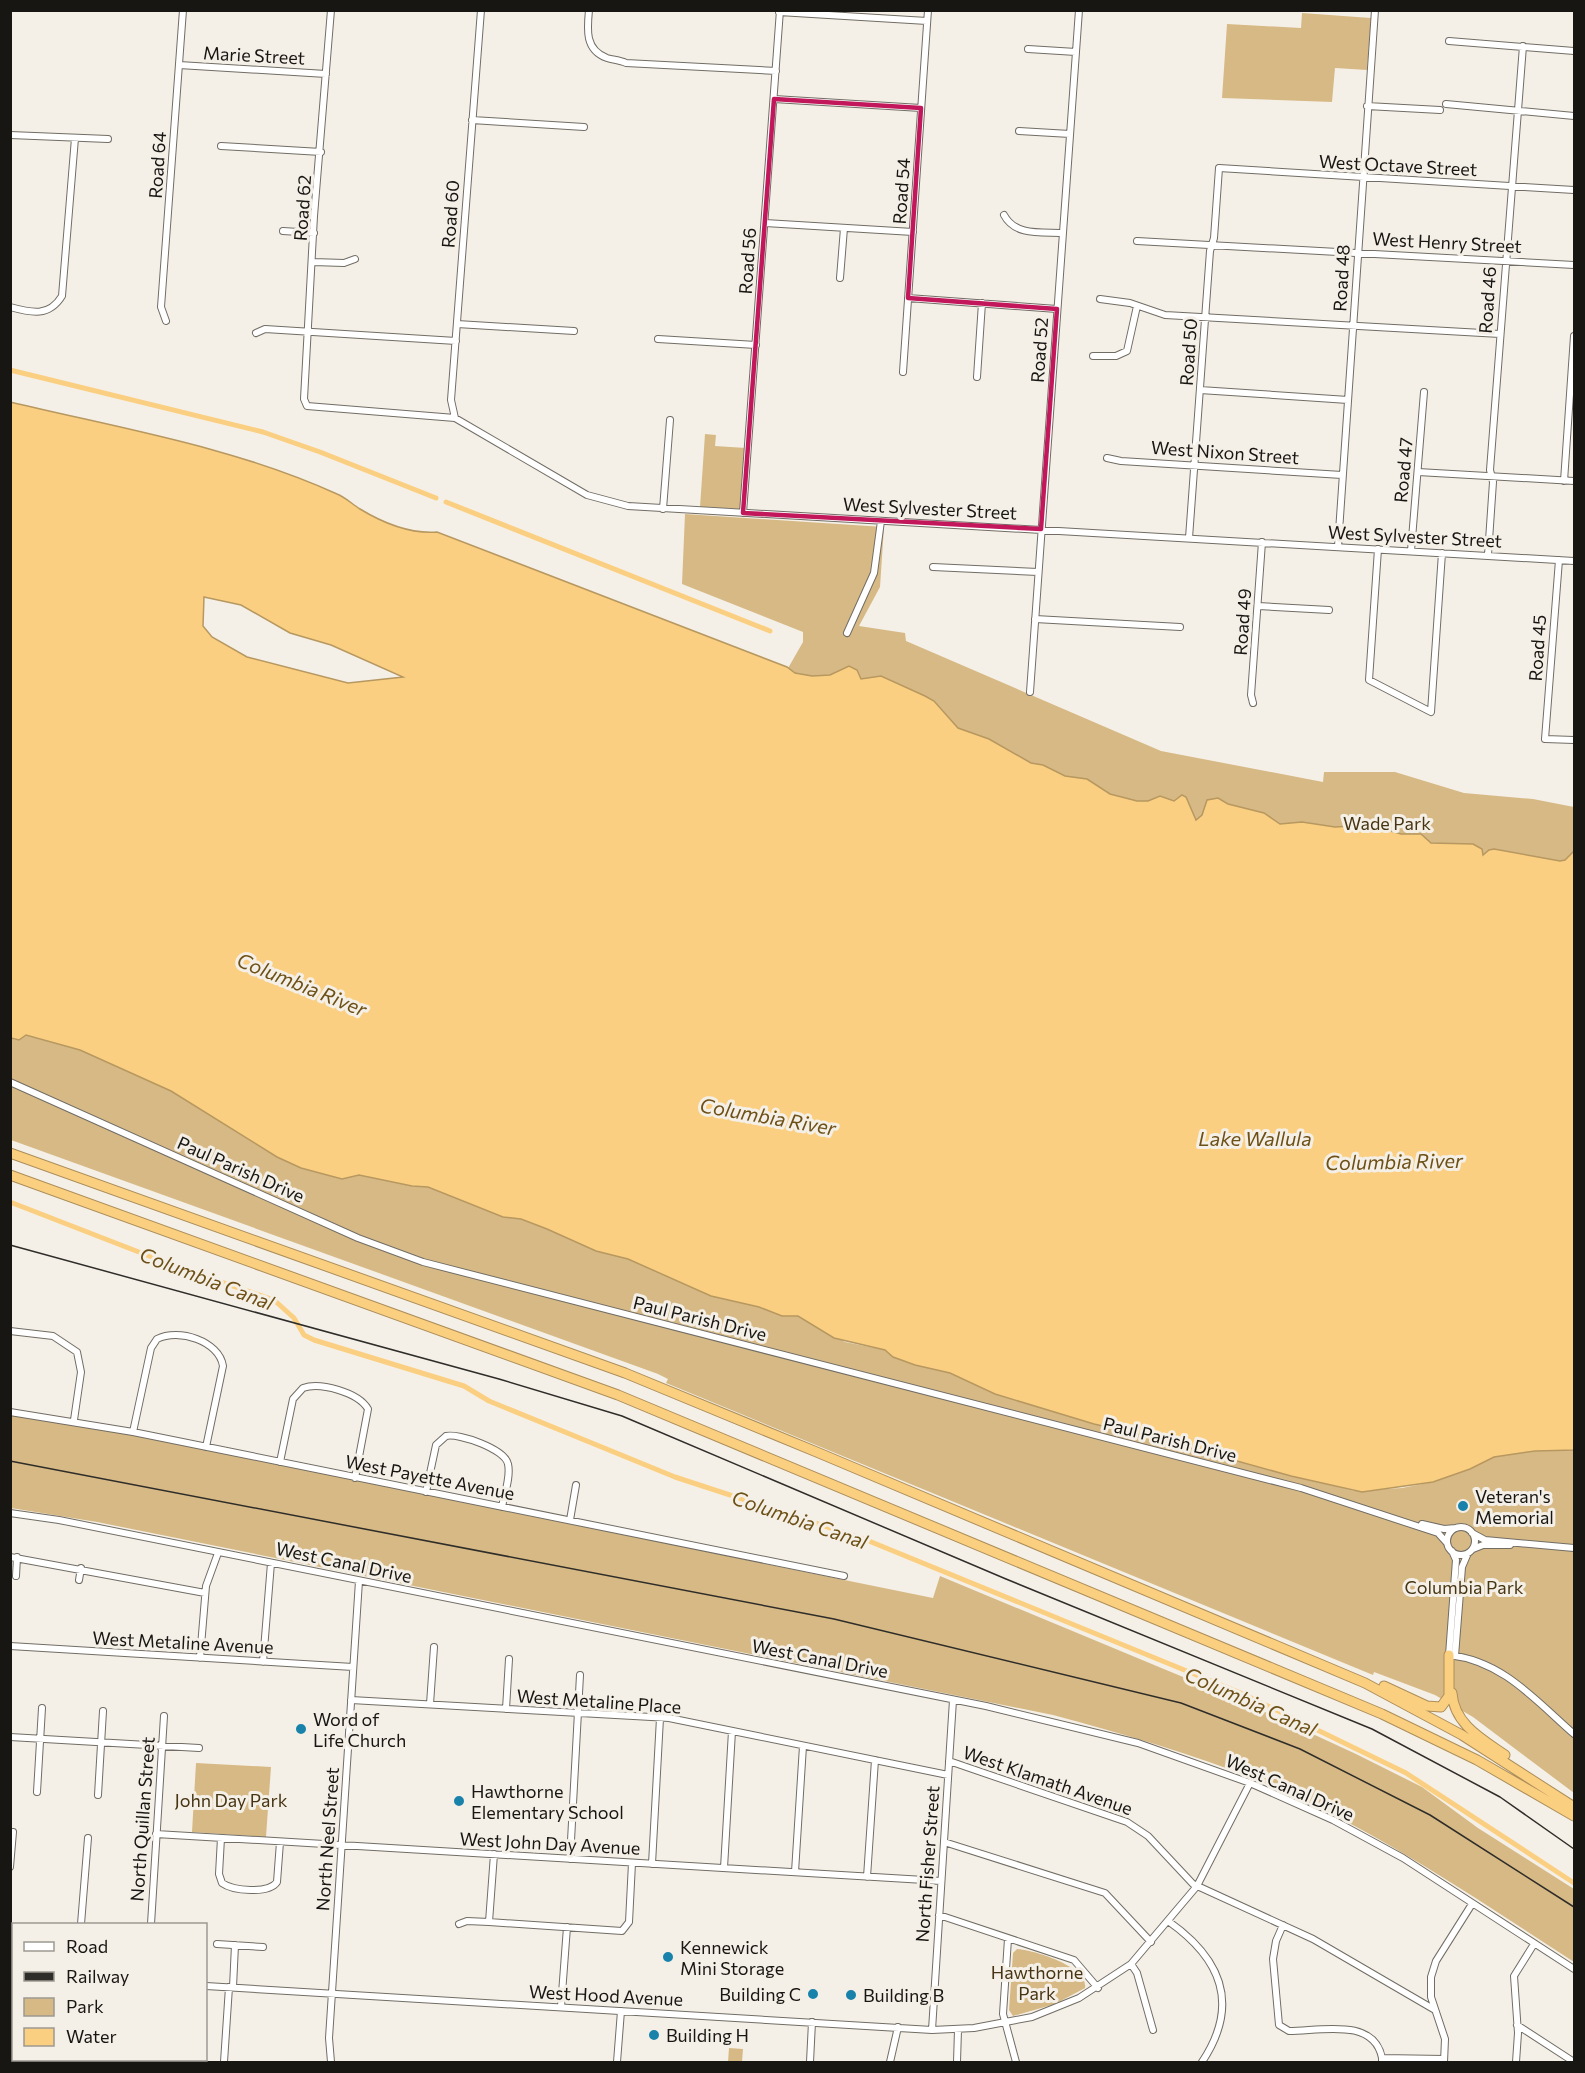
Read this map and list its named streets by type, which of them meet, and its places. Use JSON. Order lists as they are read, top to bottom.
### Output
{
  "streets": {
    "street": [
      "Marie Street",
      "Road 64",
      "West Octave Street",
      "Road 54",
      "Road 62",
      "Road 60",
      "West Henry Street",
      "Road 56",
      "Road 48",
      "Road 46",
      "Road 52",
      "Road 50",
      "West Nixon Street",
      "Road 47",
      "West Sylvester Street",
      "Road 49",
      "Road 45",
      "Paul Parish Drive",
      "West Payette Avenue",
      "West Canal Drive",
      "West Metaline Avenue",
      "West Metaline Place",
      "West Klamath Avenue",
      "North Quillan Street",
      "North Neel Street",
      "West John Day Avenue",
      "North Fisher Street",
      "West Hood Avenue"
    ]
  },
  "crossings": [
    ["Marie Street", "Road 64"],
    ["Marie Street", "Road 62"],
    ["West Octave Street", "Road 48"],
    ["West Octave Street", "Road 46"],
    ["West Octave Street", "Road 50"],
    ["Road 62", "Road 60"],
    ["Road 62", "West Sylvester Street"],
    ["Road 60", "West Sylvester Street"],
    ["West Henry Street", "Road 48"],
    ["West Henry Street", "Road 46"],
    ["West Henry Street", "Road 50"],
    ["Road 56", "West Sylvester Street"],
    ["Road 48", "West Nixon Street"],
    ["Road 48", "West Sylvester Street"],
    ["Road 46", "West Sylvester Street"],
    ["Road 52", "West Sylvester Street"],
    ["Road 50", "West Nixon Street"],
    ["Road 50", "West Sylvester Street"],
    ["Road 47", "West Sylvester Street"],
    ["West Sylvester Street", "Road 49"],
    ["West Sylvester Street", "Road 45"],
    ["West Canal Drive", "North Neel Street"],
    ["West Canal Drive", "North Fisher Street"],
    ["West Canal Drive", "West Hood Avenue"],
    ["West Metaline Avenue", "North Neel Street"],
    ["West Metaline Place", "North Neel Street"],
    ["West Metaline Place", "North Fisher Street"],
    ["West Klamath Avenue", "North Fisher Street"],
    ["West Klamath Avenue", "West Hood Avenue"],
    ["North Quillan Street", "West John Day Avenue"],
    ["North Neel Street", "West John Day Avenue"],
    ["North Neel Street", "West Hood Avenue"],
    ["West John Day Avenue", "North Fisher Street"],
    ["North Fisher Street", "West Hood Avenue"]
  ],
  "water": ["Columbia River", "Lake Wallula", "Columbia Canal"],
  "parks": [
    "Wade Park",
    "Columbia Park",
    "John Day Park",
    "Hawthorne Park"
  ],
  "places": [
    "Veteran's Memorial",
    "Word of Life Church",
    "Hawthorne Elementary School",
    "Kennewick Mini Storage",
    "Building C",
    "Building B",
    "Building H"
  ],
  "legend": [
    "Road",
    "Railway",
    "Park",
    "Water"
  ]
}
